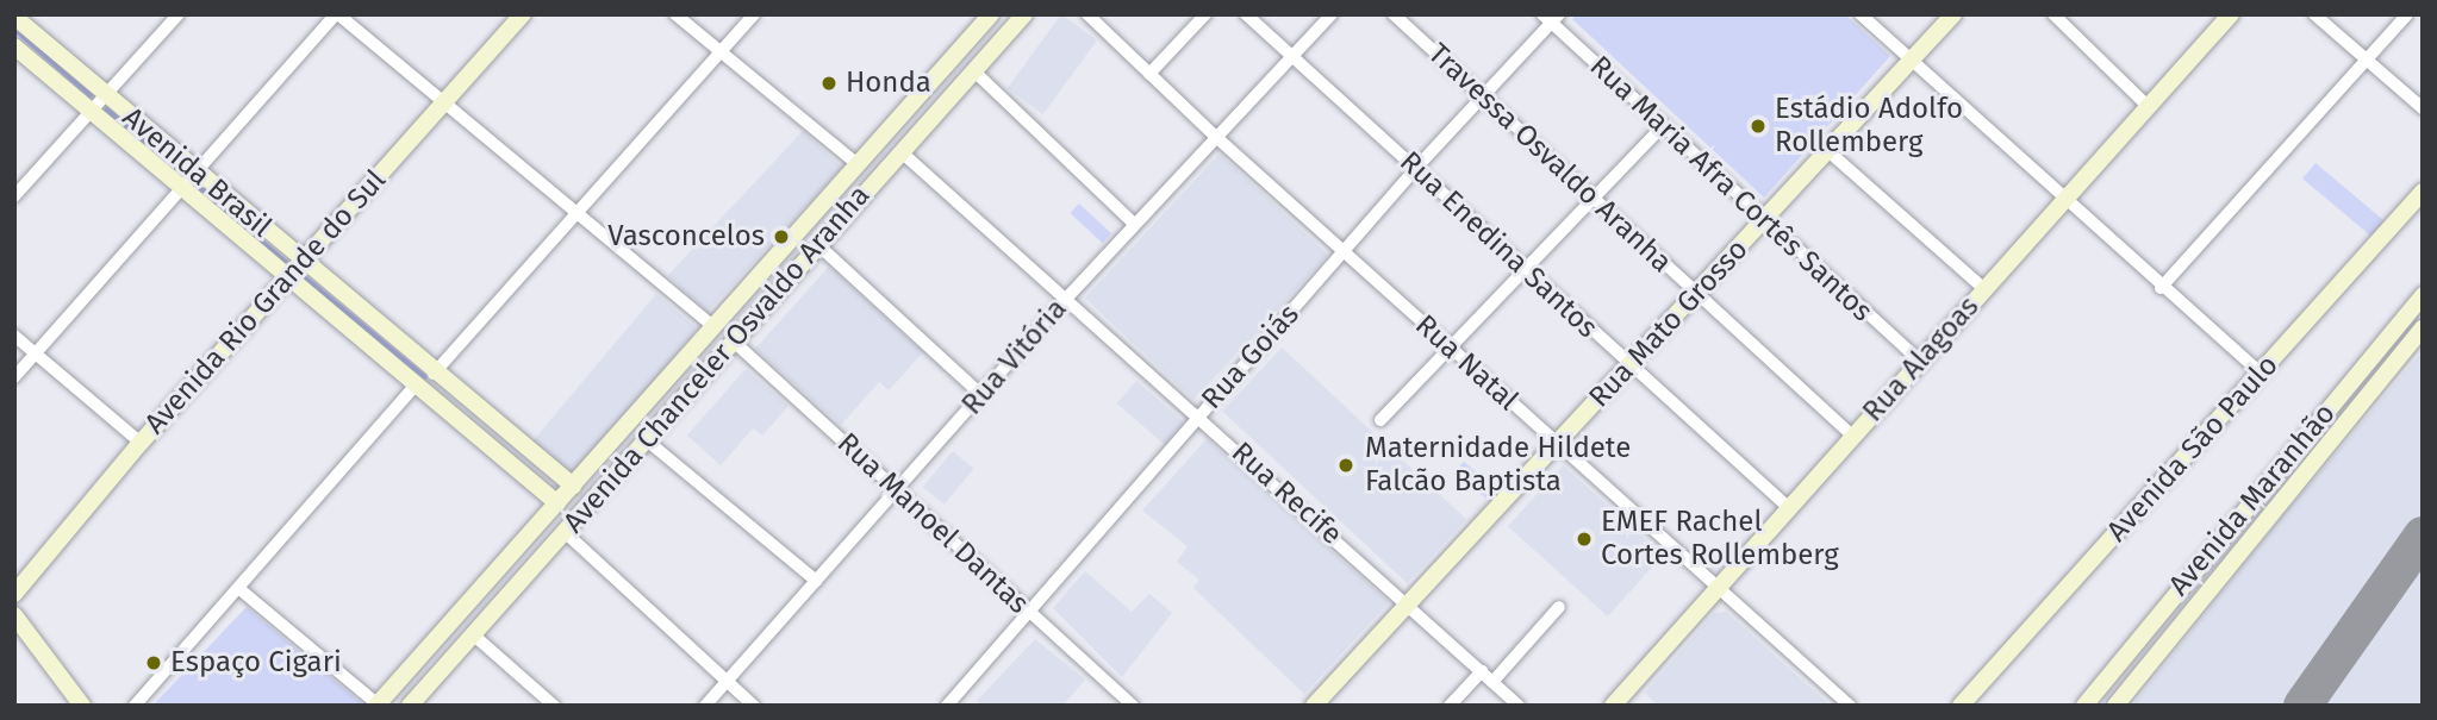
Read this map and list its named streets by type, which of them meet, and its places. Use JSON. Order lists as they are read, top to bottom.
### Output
{
  "streets": {
    "street": [
      "Travessa Osvaldo Aranha",
      "Avenida Brasil",
      "Rua Maria Afra Cortês Santos",
      "Rua Enedina Santos",
      "Avenida Rio Grande do Sul",
      "Rua Mato Grosso",
      "Rua Vitória",
      "Rua Goiás",
      "Avenida Chanceler Osvaldo Aranha",
      "Rua Alagoas",
      "Rua Natal",
      "Avenida São Paulo",
      "Rua Recife",
      "Avenida Maranhão",
      "Rua Manoel Dantas"
    ]
  },
  "crossings": [
    ["Travessa Osvaldo Aranha", "Rua Mato Grosso"],
    ["Travessa Osvaldo Aranha", "Rua Goiás"],
    ["Travessa Osvaldo Aranha", "Rua Alagoas"],
    ["Avenida Brasil", "Avenida Rio Grande do Sul"],
    ["Avenida Brasil", "Avenida Chanceler Osvaldo Aranha"],
    ["Rua Maria Afra Cortês Santos", "Rua Mato Grosso"],
    ["Rua Maria Afra Cortês Santos", "Rua Goiás"],
    ["Rua Maria Afra Cortês Santos", "Rua Alagoas"],
    ["Rua Enedina Santos", "Rua Mato Grosso"],
    ["Rua Enedina Santos", "Rua Vitória"],
    ["Rua Enedina Santos", "Rua Goiás"],
    ["Rua Enedina Santos", "Rua Alagoas"],
    ["Rua Mato Grosso", "Rua Natal"],
    ["Rua Mato Grosso", "Rua Recife"],
    ["Rua Vitória", "Rua Natal"],
    ["Rua Vitória", "Rua Recife"],
    ["Rua Vitória", "Rua Manoel Dantas"],
    ["Rua Goiás", "Rua Natal"],
    ["Rua Goiás", "Rua Recife"],
    ["Rua Goiás", "Rua Manoel Dantas"],
    ["Avenida Chanceler Osvaldo Aranha", "Rua Recife"],
    ["Avenida Chanceler Osvaldo Aranha", "Rua Manoel Dantas"],
    ["Rua Alagoas", "Rua Natal"]
  ],
  "places": [
    "Honda",
    "Estádio Adolfo Rollemberg",
    "Vasconcelos",
    "Maternidade Hildete Falcão Baptista",
    "EMEF Rachel Cortes Rollemberg",
    "Espaço Cigari"
  ]
}
